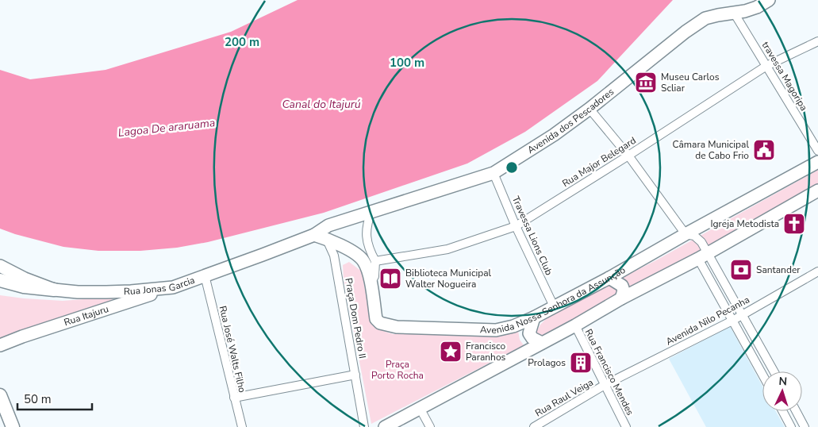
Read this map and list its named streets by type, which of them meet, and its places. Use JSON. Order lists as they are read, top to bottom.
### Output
{
  "streets": {
    "main road": [
      "Avenida dos Pescadores",
      "Rua Jonas Garcia",
      "Avenida Nossa Senhora da Assunção",
      "Rua Itajuru"
    ],
    "street": [
      "travessa Magoripa",
      "Rua Major Belegard",
      "Travessa Lions Club",
      "Praça Dom Pedro II",
      "Avenida Nilo Pecanha",
      "Rua José Walts Filho",
      "Rua Francisco Mendes",
      "Rua Raul Veiga"
    ]
  },
  "crossings": [
    ["travessa Magoripa", "Avenida dos Pescadores"],
    ["travessa Magoripa", "Rua Major Belegard"],
    ["Avenida dos Pescadores", "Travessa Lions Club"],
    ["Avenida dos Pescadores", "Rua Jonas Garcia"],
    ["Avenida dos Pescadores", "Avenida Nossa Senhora da Assunção"],
    ["Avenida dos Pescadores", "Praça Dom Pedro II"],
    ["Rua Major Belegard", "Travessa Lions Club"],
    ["Travessa Lions Club", "Avenida Nossa Senhora da Assunção"],
    ["Rua Jonas Garcia", "Avenida Nossa Senhora da Assunção"],
    ["Rua Jonas Garcia", "Rua Itajuru"],
    ["Rua Jonas Garcia", "Praça Dom Pedro II"],
    ["Rua Jonas Garcia", "Rua José Walts Filho"],
    ["Avenida Nossa Senhora da Assunção", "Praça Dom Pedro II"],
    ["Avenida Nilo Pecanha", "Rua Francisco Mendes"],
    ["Avenida Nilo Pecanha", "Rua Raul Veiga"],
    ["Rua Francisco Mendes", "Rua Raul Veiga"]
  ],
  "water": ["Canal do Itajurú", "Lagoa De araruama"],
  "parks": ["Praça Porto Rocha"],
  "places": {
    "museum": ["Museu Carlos Scliar"],
    "public building": ["Câmara Municipal de Cabo Frio"],
    "church": ["Igreja Metodista"],
    "bank": ["Santander"],
    "library": ["Biblioteca Municipal Walter Nogueira"],
    "place": ["Francisco Paranhos"],
    "building": ["Prolagos"]
  },
  "scale_bar": "50 m",
  "north": "top",
  "rings": ["200 m", "100 m"]
}
